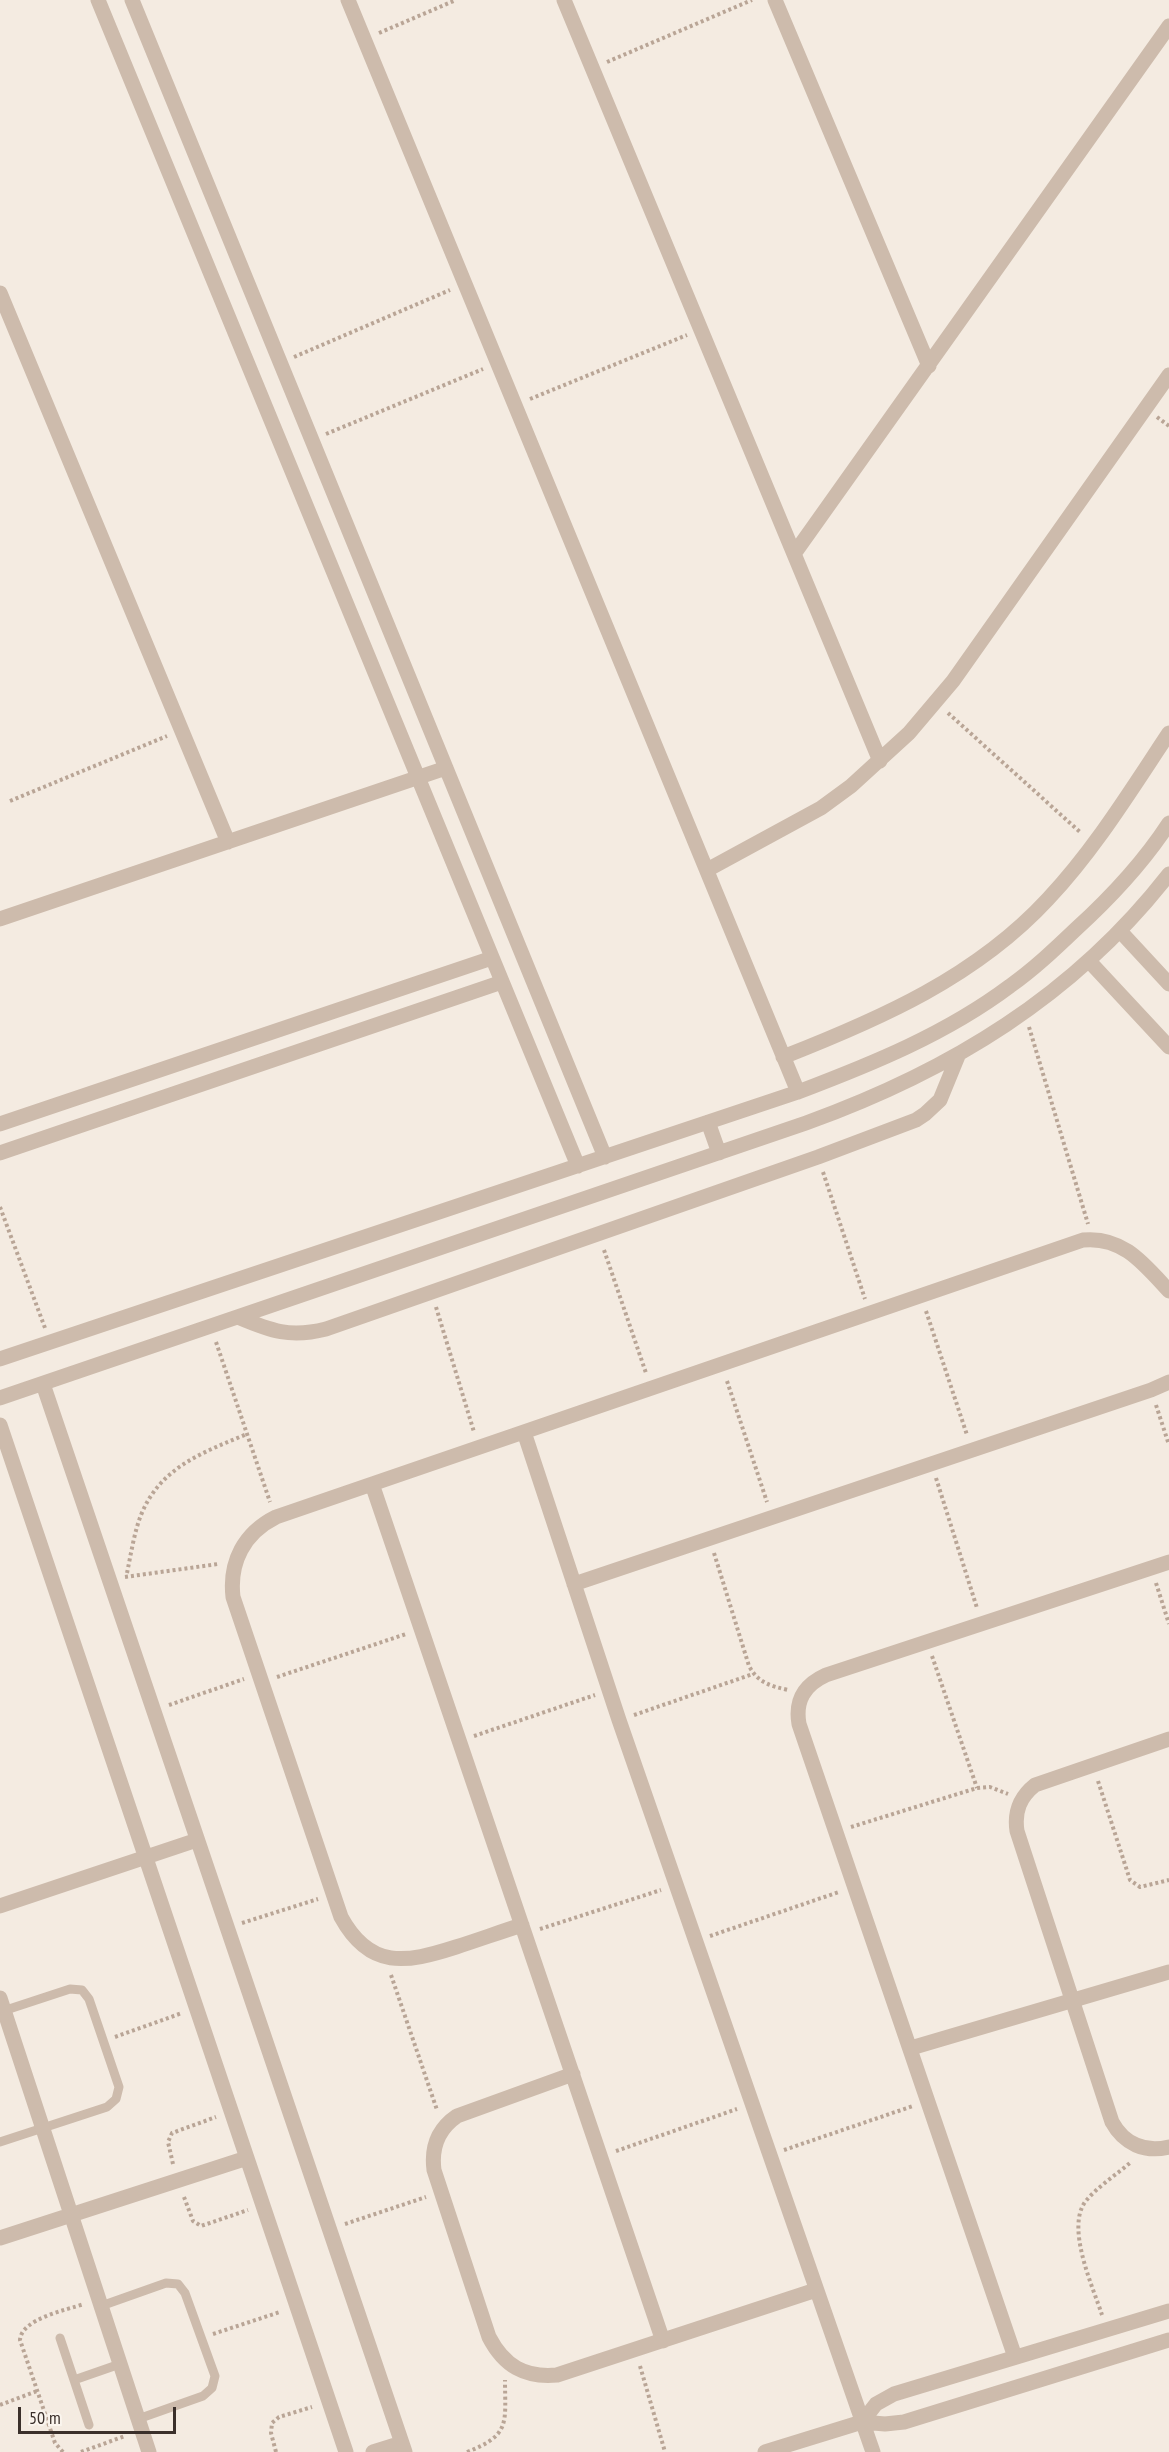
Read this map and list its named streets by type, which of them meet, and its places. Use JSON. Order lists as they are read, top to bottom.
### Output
{
  "scale_bar": "50 m"
}
